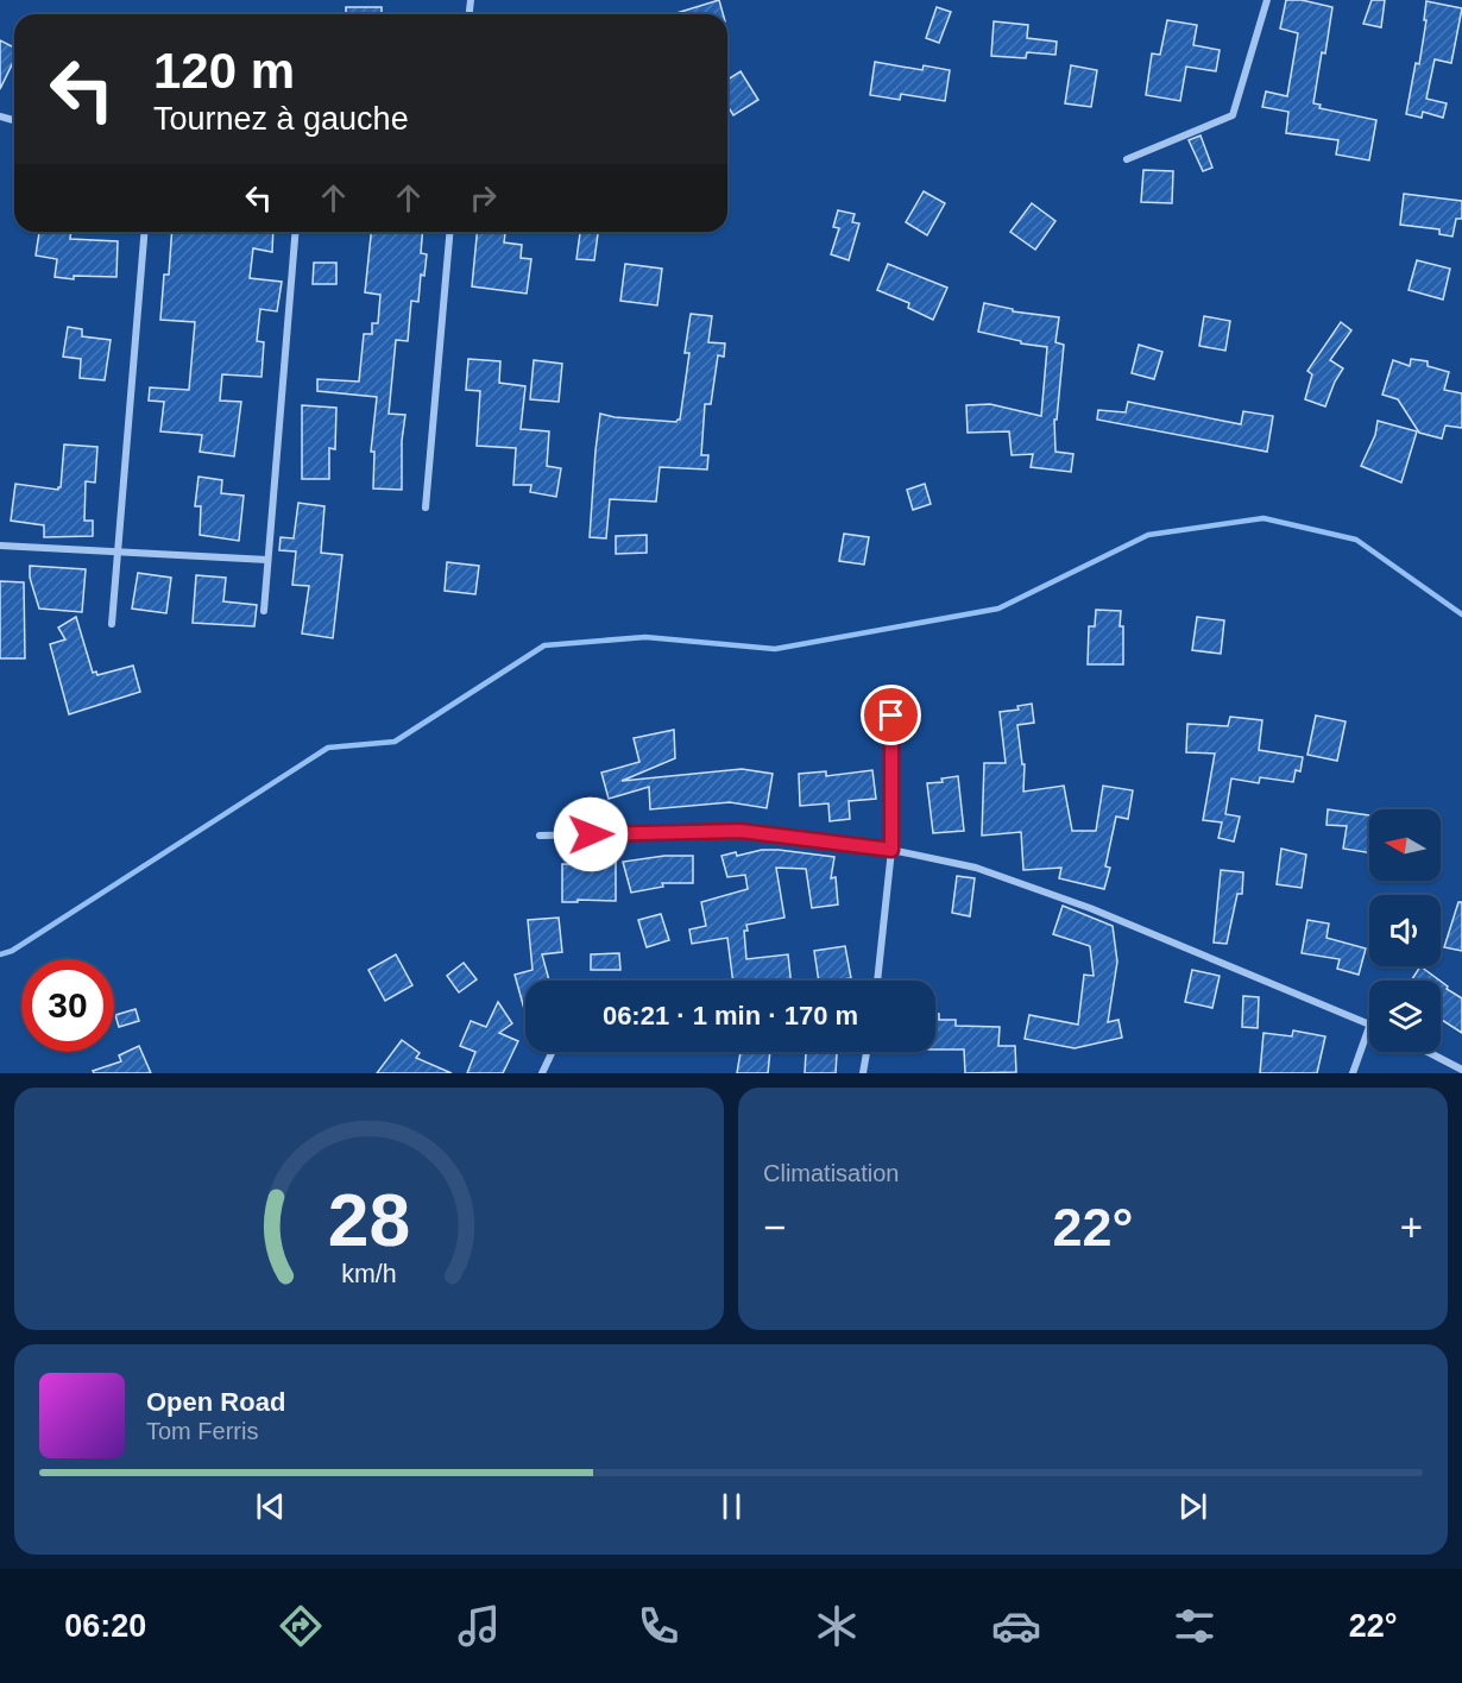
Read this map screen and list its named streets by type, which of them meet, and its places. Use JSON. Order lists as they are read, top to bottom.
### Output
{
  "north": "left",
  "page": {
    "turn": ["120 m", "Tournez à gauche"],
    "limit": "30",
    "trip": "06:21 · 1 min · 170 m",
    "tile": "Climatisation",
    "heat": ["−", "22°", "+"],
    "song": ["Open Road", "Tom Ferris"],
    "tabs": ["06:20", "22°"],
    "gauge": ["28", "km/h"]
  }
}
